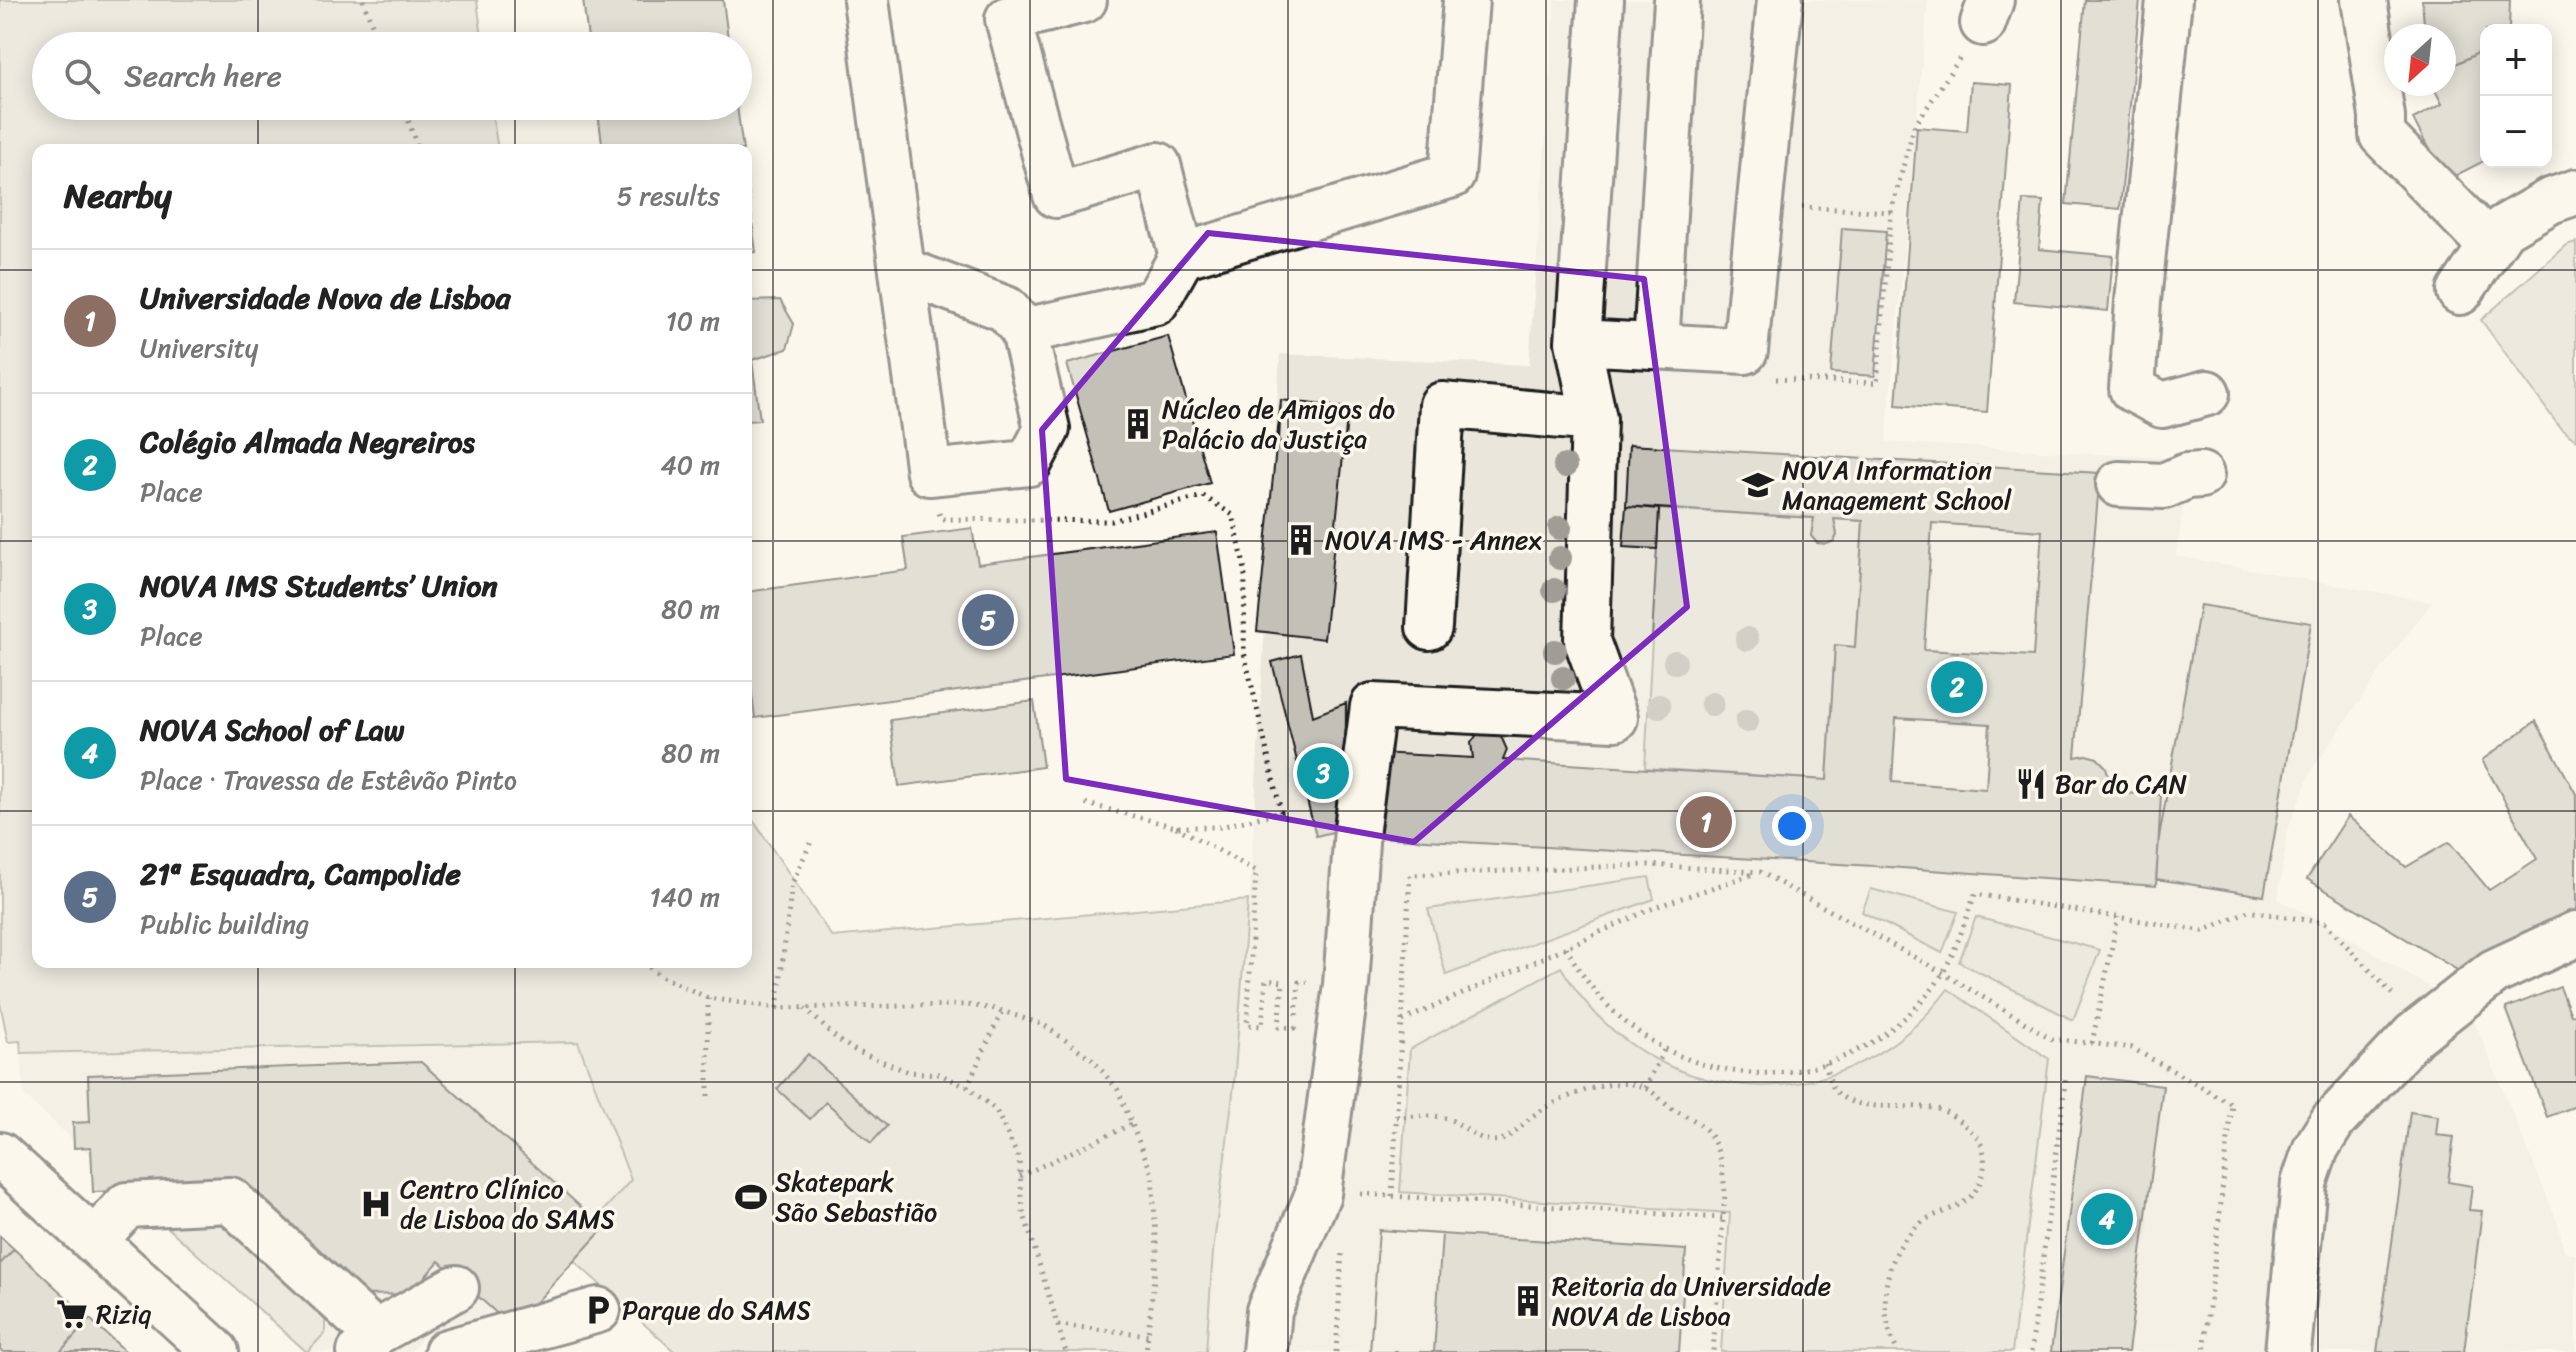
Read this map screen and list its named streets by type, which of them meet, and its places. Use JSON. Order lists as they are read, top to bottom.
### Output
{
  "places": {
    "building": ["Núcleo de Amigos do Palácio da Justiça", "NOVA IMS - Annex", "Reitoria da Universidade NOVA de Lisboa"],
    "school or university": ["NOVA Information Management School"],
    "restaurant": ["Bar do CAN"],
    "sports": ["Skatepark São Sebastião"],
    "hospital": ["Centro Clínico de Lisboa do SAMS"],
    "parking": ["Parque do SAMS"],
    "supermarket": ["Riziq"]
  },
  "north": "bottom left",
  "page": {
    "map_buttons": ["+", "−"],
    "search": "Search here",
    "heading": ["Nearby", "5 results"],
    "list": [
      {
        "mark": "1",
        "name": "Universidade Nova de Lisboa",
        "note": "University",
        "value": "10 m"
      },
      {
        "mark": "2",
        "name": "Colégio Almada Negreiros",
        "note": "Place",
        "value": "40 m"
      },
      {
        "mark": "3",
        "name": "NOVA IMS Students’ Union",
        "note": "Place",
        "value": "80 m"
      },
      {
        "mark": "4",
        "name": "NOVA School of Law",
        "note": "Place · Travessa de Estêvão Pinto",
        "value": "80 m"
      },
      {
        "mark": "5",
        "name": "21ª Esquadra, Campolide",
        "note": "Public building",
        "value": "140 m"
      }
    ],
    "pins": [
      "5",
      "2",
      "3",
      "1",
      "4"
    ]
  }
}
